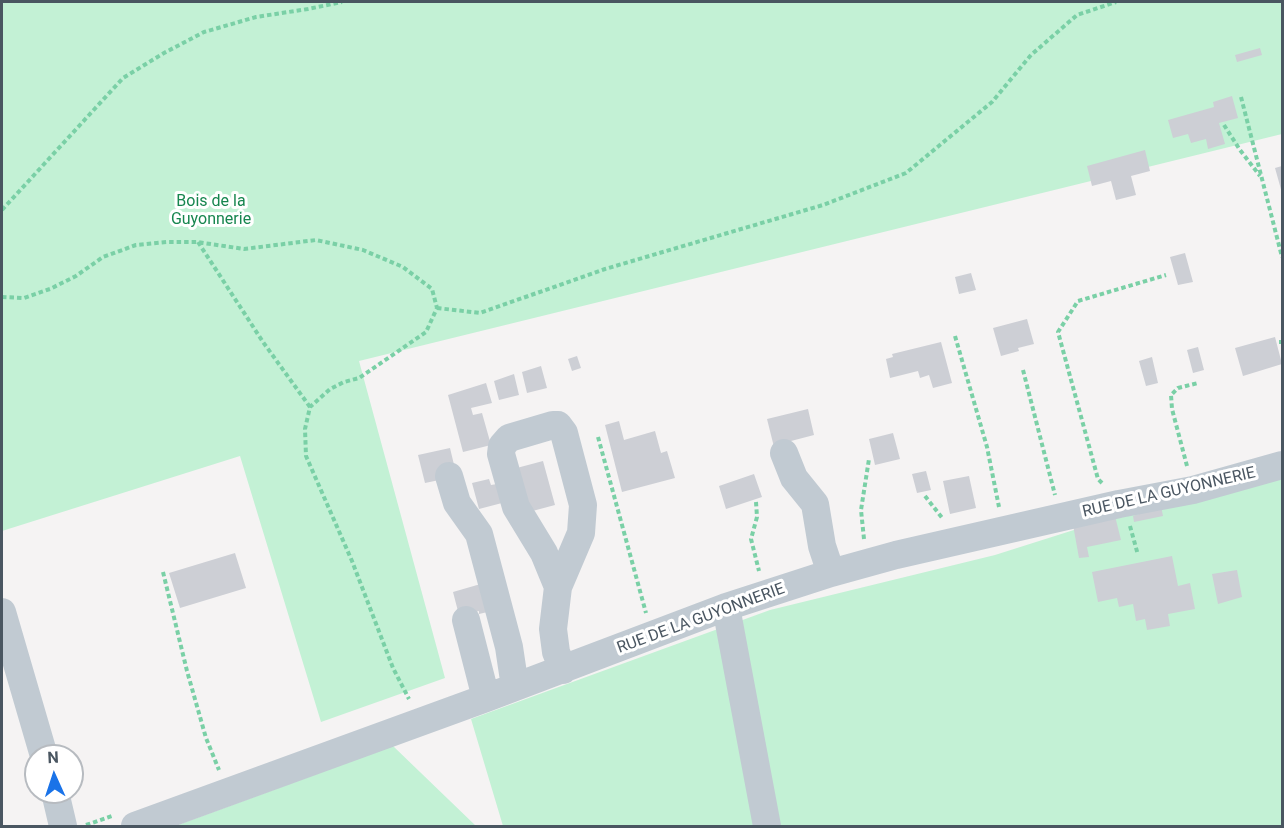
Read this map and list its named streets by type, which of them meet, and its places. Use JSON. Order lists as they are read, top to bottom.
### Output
{
  "streets": {
    "street": ["RUE DE LA GUYONNERIE"]
  },
  "parks": ["Bois de la Guyonnerie"],
  "north": "top"
}
